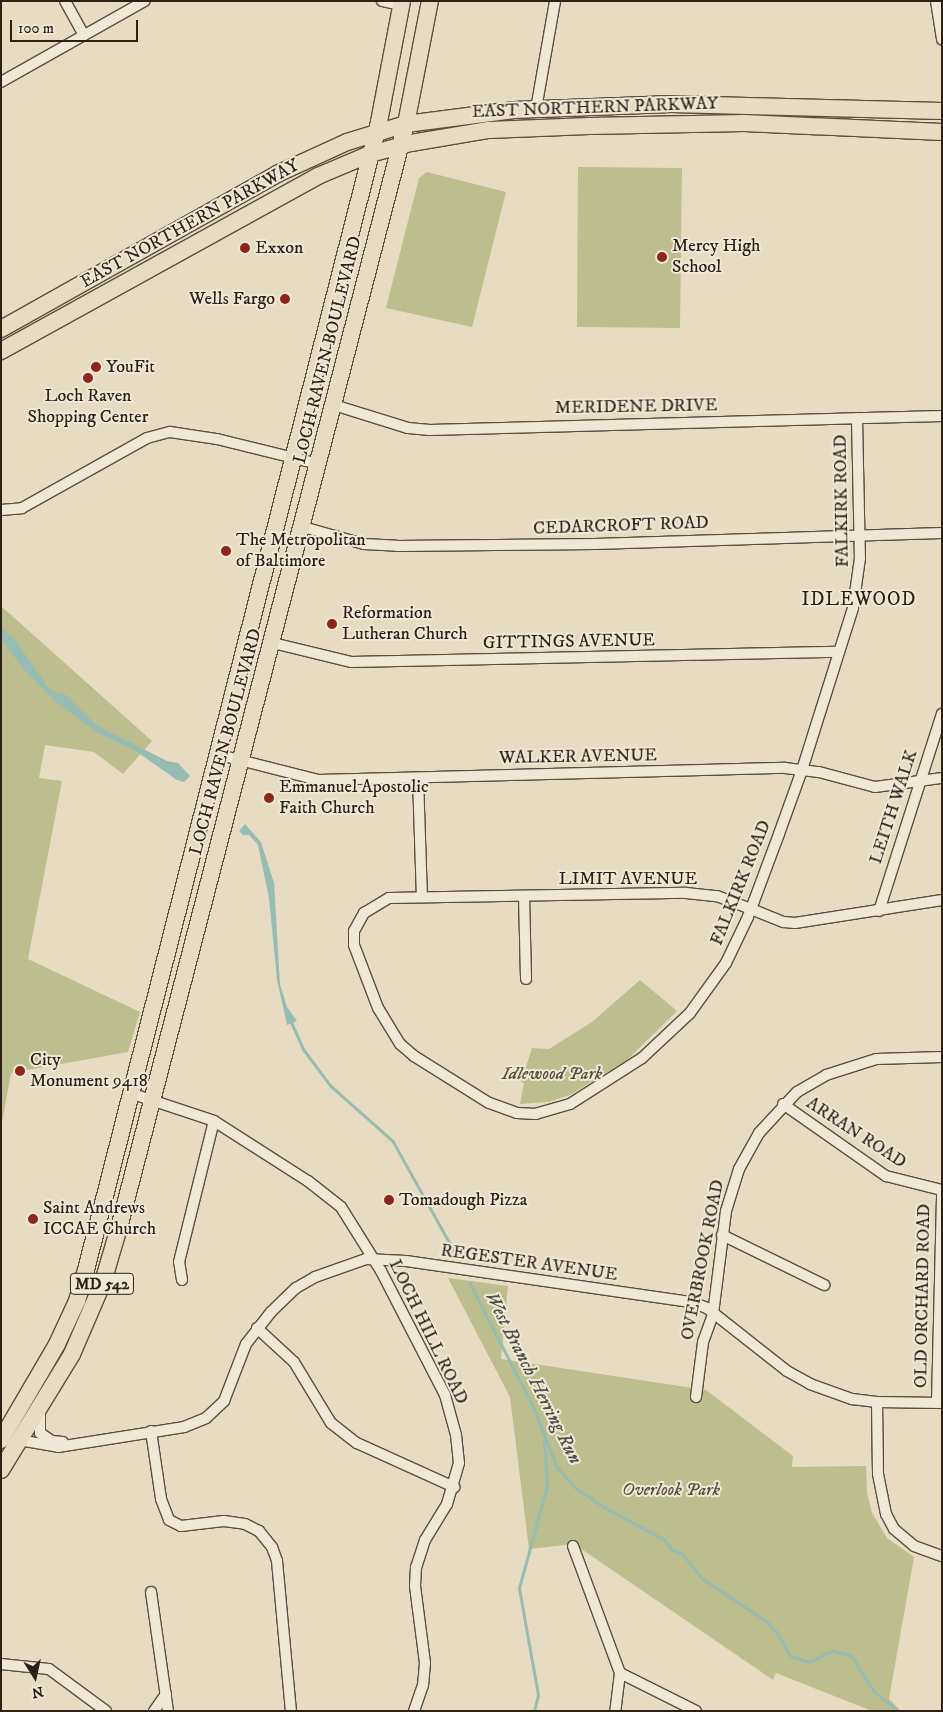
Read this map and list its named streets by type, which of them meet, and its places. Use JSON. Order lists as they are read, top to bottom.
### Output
{
  "streets": {
    "main road": ["EAST NORTHERN PARKWAY", "LOCH RAVEN BOULEVARD", "MD 542"],
    "street": [
      "MERIDENE DRIVE",
      "FALKIRK ROAD",
      "CEDARCROFT ROAD",
      "GITTINGS AVENUE",
      "WALKER AVENUE",
      "LEITH WALK",
      "LIMIT AVENUE",
      "ARRAN ROAD",
      "OVERBROOK ROAD",
      "REGESTER AVENUE",
      "OLD ORCHARD ROAD",
      "LOCH HILL ROAD"
    ]
  },
  "crossings": [
    ["EAST NORTHERN PARKWAY", "LOCH RAVEN BOULEVARD"],
    ["LOCH RAVEN BOULEVARD", "MERIDENE DRIVE"],
    ["LOCH RAVEN BOULEVARD", "CEDARCROFT ROAD"],
    ["LOCH RAVEN BOULEVARD", "GITTINGS AVENUE"],
    ["LOCH RAVEN BOULEVARD", "WALKER AVENUE"],
    ["LOCH RAVEN BOULEVARD", "REGESTER AVENUE"],
    ["LOCH RAVEN BOULEVARD", "LOCH HILL ROAD"],
    ["MERIDENE DRIVE", "FALKIRK ROAD"],
    ["FALKIRK ROAD", "CEDARCROFT ROAD"],
    ["FALKIRK ROAD", "GITTINGS AVENUE"],
    ["FALKIRK ROAD", "WALKER AVENUE"],
    ["FALKIRK ROAD", "LIMIT AVENUE"],
    ["WALKER AVENUE", "LEITH WALK"],
    ["LEITH WALK", "LIMIT AVENUE"],
    ["ARRAN ROAD", "OVERBROOK ROAD"],
    ["ARRAN ROAD", "OLD ORCHARD ROAD"],
    ["OVERBROOK ROAD", "REGESTER AVENUE"],
    ["REGESTER AVENUE", "OLD ORCHARD ROAD"],
    ["REGESTER AVENUE", "LOCH HILL ROAD"]
  ],
  "districts": ["IDLEWOOD"],
  "water": ["West Branch Herring Run"],
  "parks": ["Idlewood Park", "Overlook Park"],
  "places": [
    "Exxon",
    "Mercy High School",
    "Wells Fargo",
    "YouFit",
    "Loch Raven Shopping Center",
    "The Metropolitan of Baltimore",
    "Reformation Lutheran Church",
    "Emmanuel Apostolic Faith Church",
    "City Monument 9418",
    "Tomadough Pizza",
    "Saint Andrews ICCAE Church"
  ],
  "scale_bar": "100 m",
  "north": "bottom"
}
